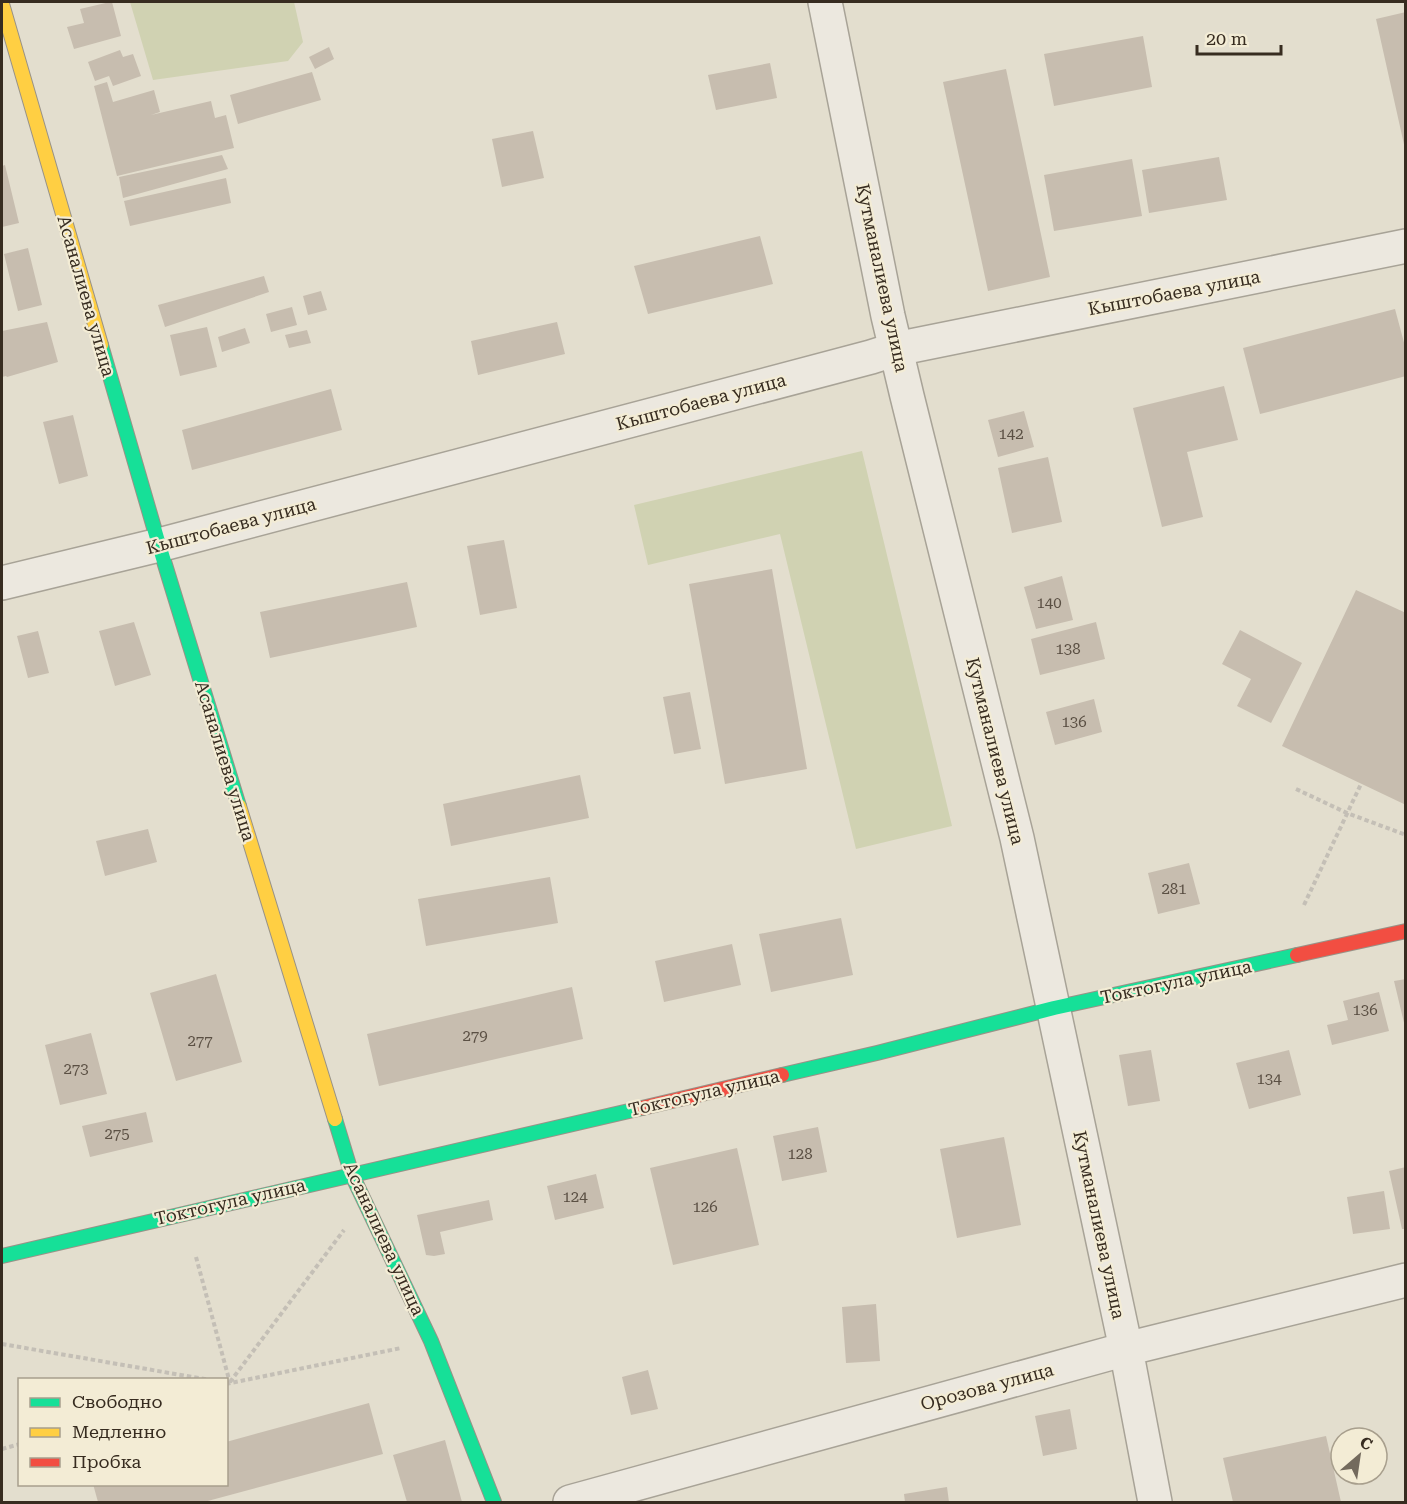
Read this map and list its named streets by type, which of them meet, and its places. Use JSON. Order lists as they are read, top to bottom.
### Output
{
  "streets": {
    "street": [
      "Кутманалиева улица",
      "Кыштобаева улица",
      "Асаналиева улица",
      "Токтогула улица",
      "Орозова улица"
    ]
  },
  "crossings": [
    ["Кутманалиева улица", "Кыштобаева улица"],
    ["Кутманалиева улица", "Токтогула улица"],
    ["Кутманалиева улица", "Орозова улица"],
    ["Кыштобаева улица", "Асаналиева улица"],
    ["Асаналиева улица", "Токтогула улица"]
  ],
  "house_numbers": [
    "142",
    "140",
    "138",
    "136",
    "281",
    "136",
    "279",
    "277",
    "273",
    "134",
    "275",
    "128",
    "124",
    "126"
  ],
  "legend": ["Свободно", "Медленно", "Пробка"],
  "scale_bar": "20 m",
  "north": "top right"
}
